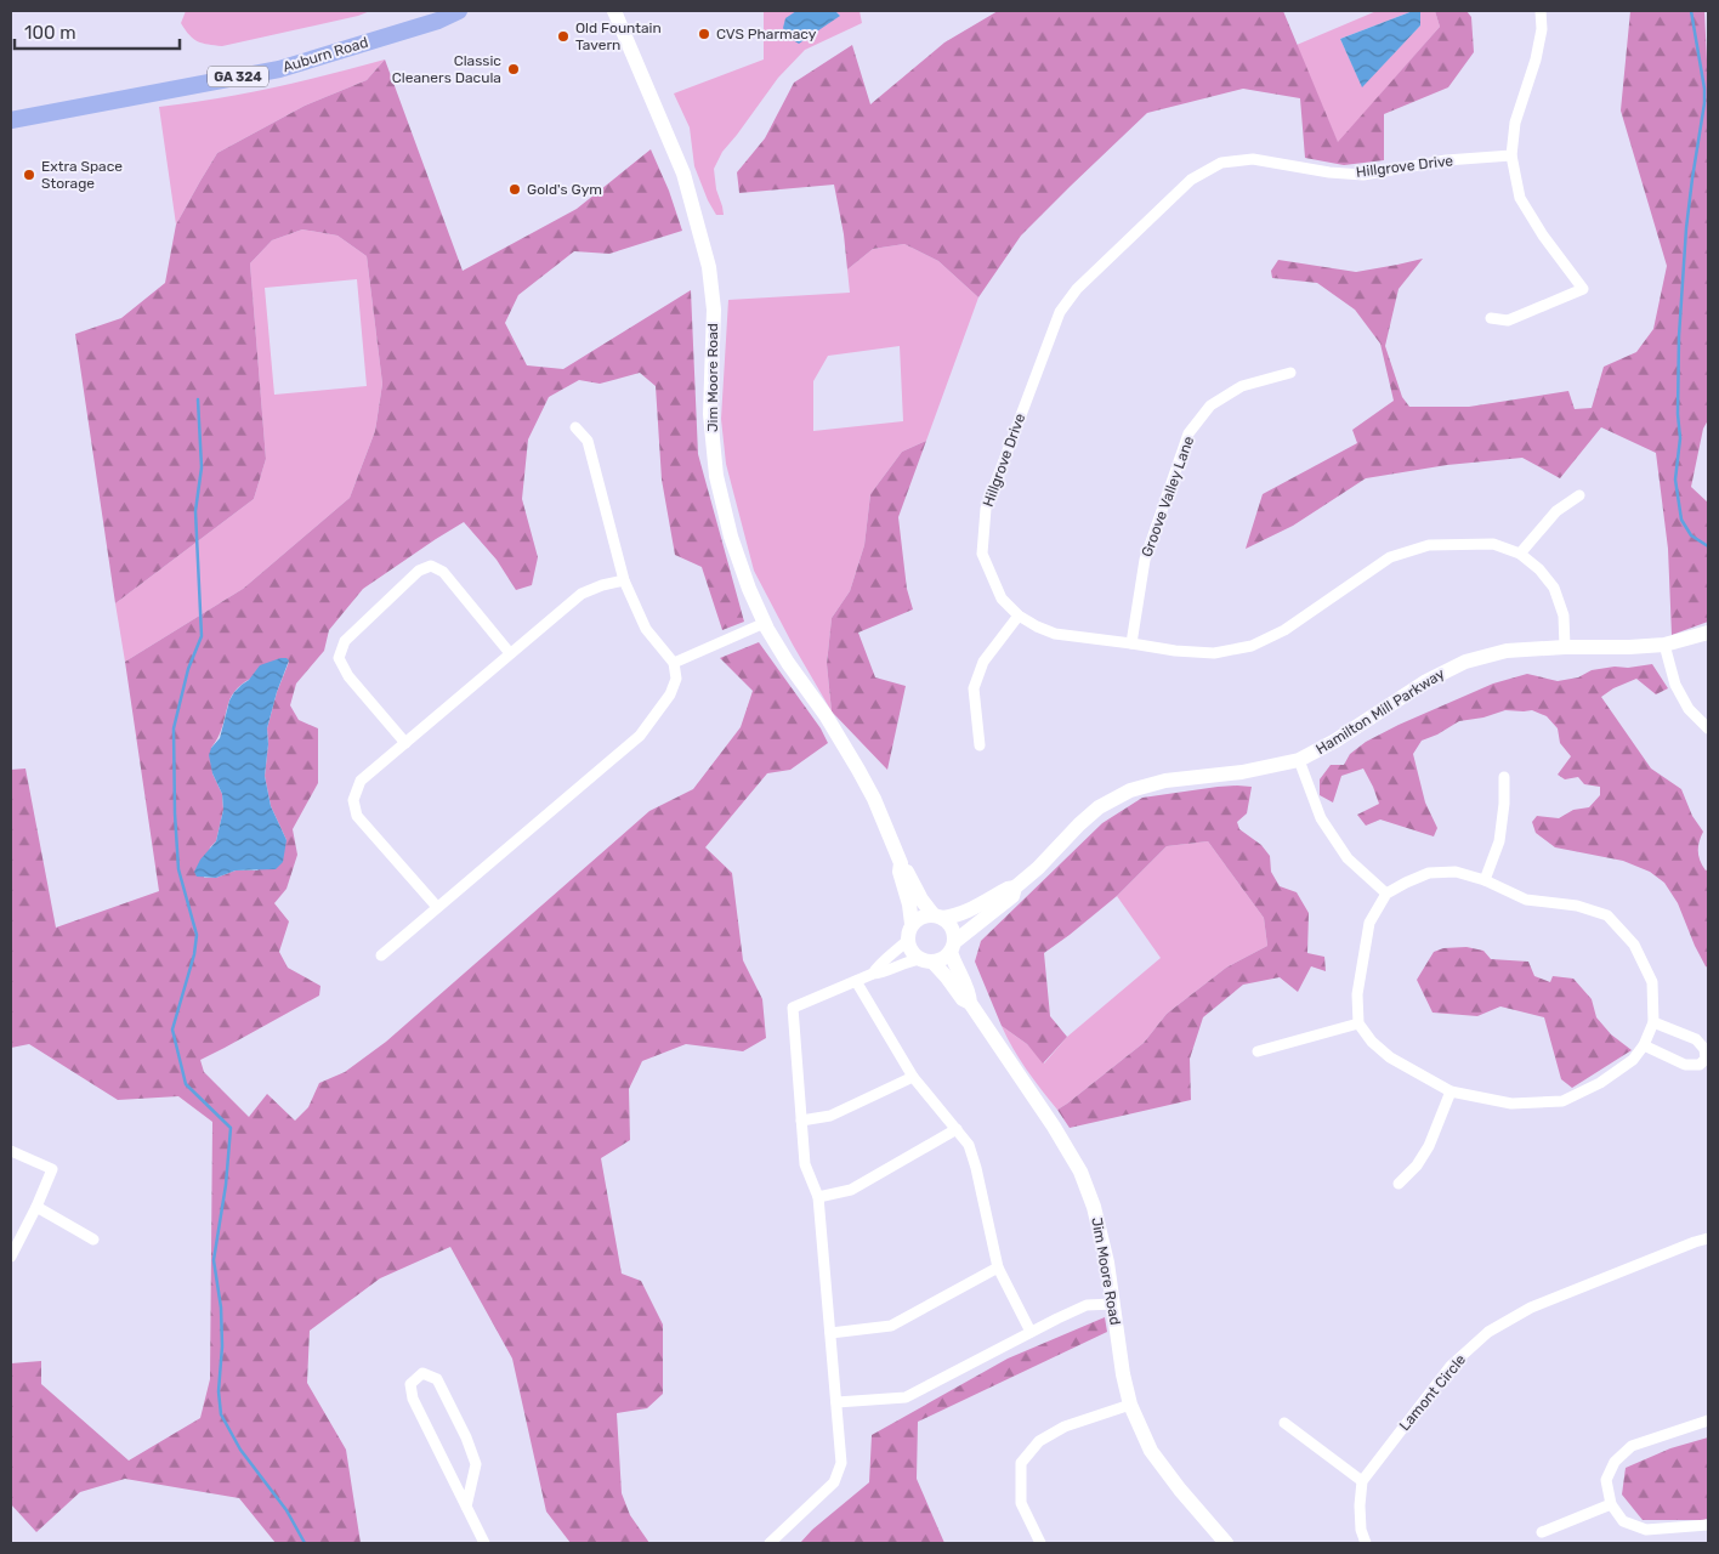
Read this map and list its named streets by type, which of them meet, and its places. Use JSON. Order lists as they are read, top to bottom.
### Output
{
  "streets": {
    "main road": ["Auburn Road", "GA 324"],
    "street": [
      "Hillgrove Drive",
      "Jim Moore Road",
      "Groove Valley Lane",
      "Hamilton Mill Parkway",
      "Lamont Circle"
    ]
  },
  "crossings": [
    ["Hillgrove Drive", "Groove Valley Lane"],
    ["Hillgrove Drive", "Hamilton Mill Parkway"],
    ["Jim Moore Road", "Hamilton Mill Parkway"]
  ],
  "places": [
    "CVS Pharmacy",
    "Old Fountain Tavern",
    "Classic Cleaners Dacula",
    "Extra Space Storage",
    "Gold's Gym"
  ],
  "scale_bar": "100 m"
}
